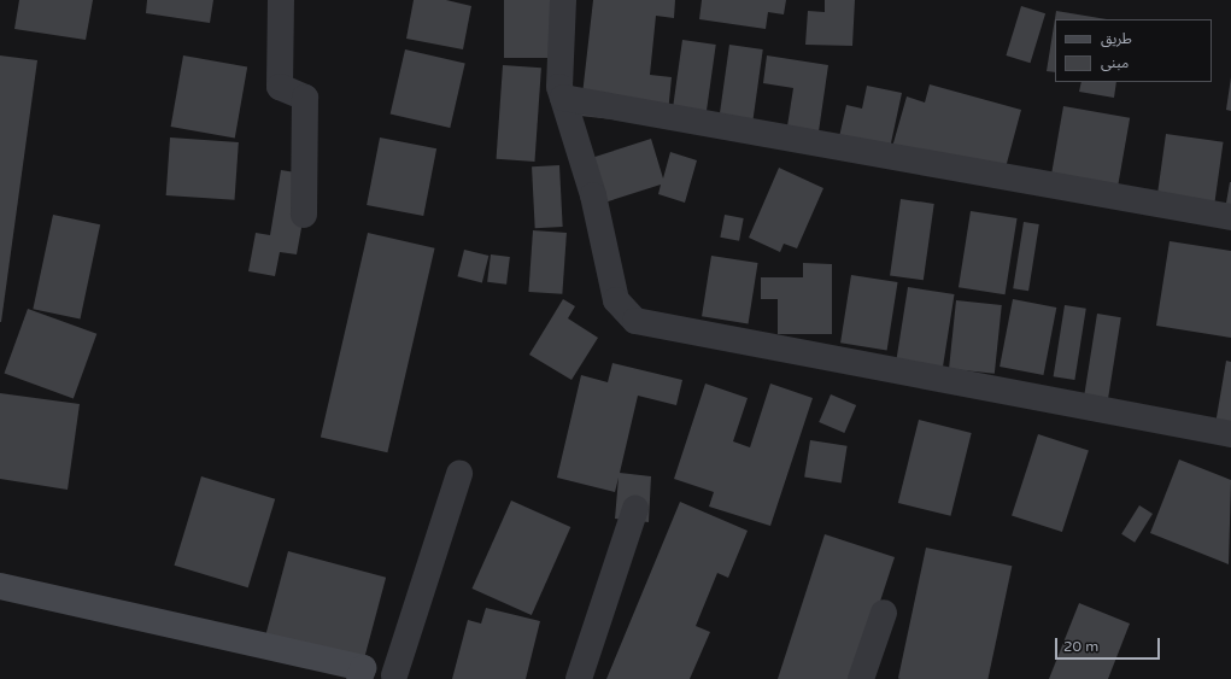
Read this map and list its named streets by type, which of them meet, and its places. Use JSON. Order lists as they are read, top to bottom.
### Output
{
  "legend": ["طريق", "مبنى"],
  "scale_bar": "20 m"
}
